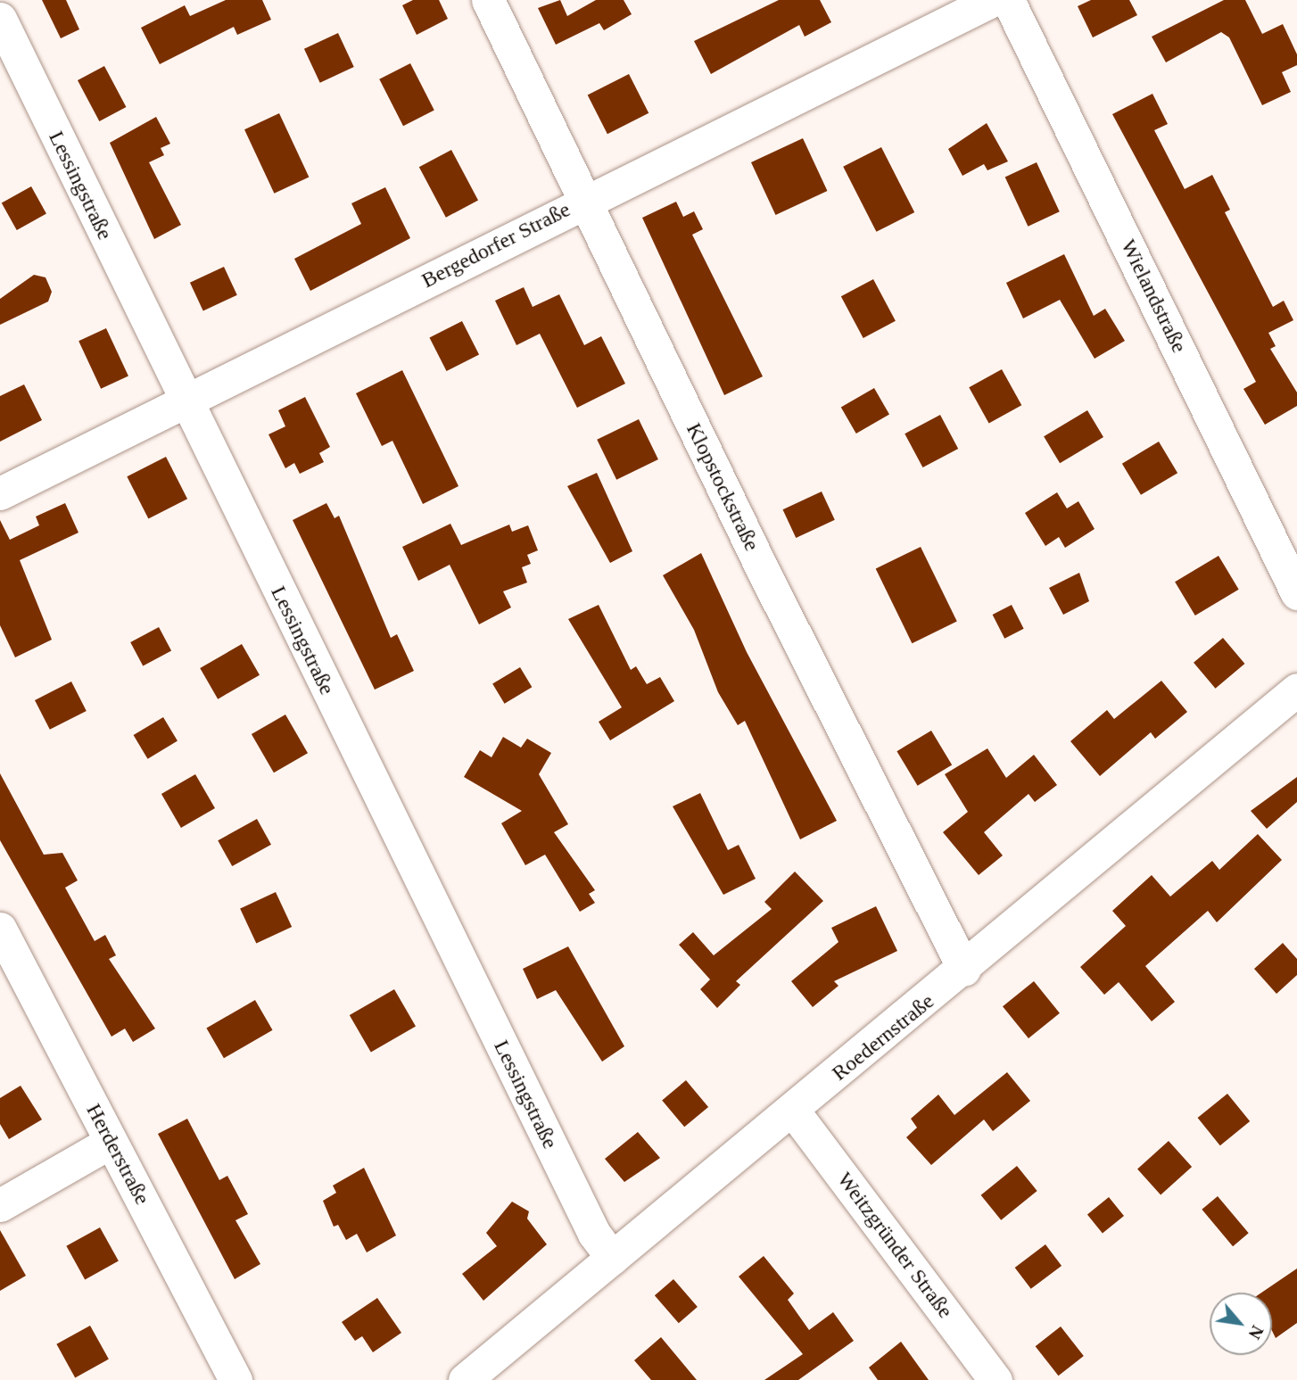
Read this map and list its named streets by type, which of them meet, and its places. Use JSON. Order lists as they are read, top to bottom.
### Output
{
  "streets": {
    "street": [
      "Lessingstraße",
      "Bergedorfer Straße",
      "Wielandstraße",
      "Klopstockstraße",
      "Roedernstraße",
      "Herderstraße",
      "Weitzgründer Straße"
    ]
  },
  "crossings": [
    ["Lessingstraße", "Bergedorfer Straße"],
    ["Lessingstraße", "Roedernstraße"],
    ["Bergedorfer Straße", "Klopstockstraße"],
    ["Klopstockstraße", "Roedernstraße"],
    ["Roedernstraße", "Weitzgründer Straße"]
  ],
  "north": "bottom right"
}
